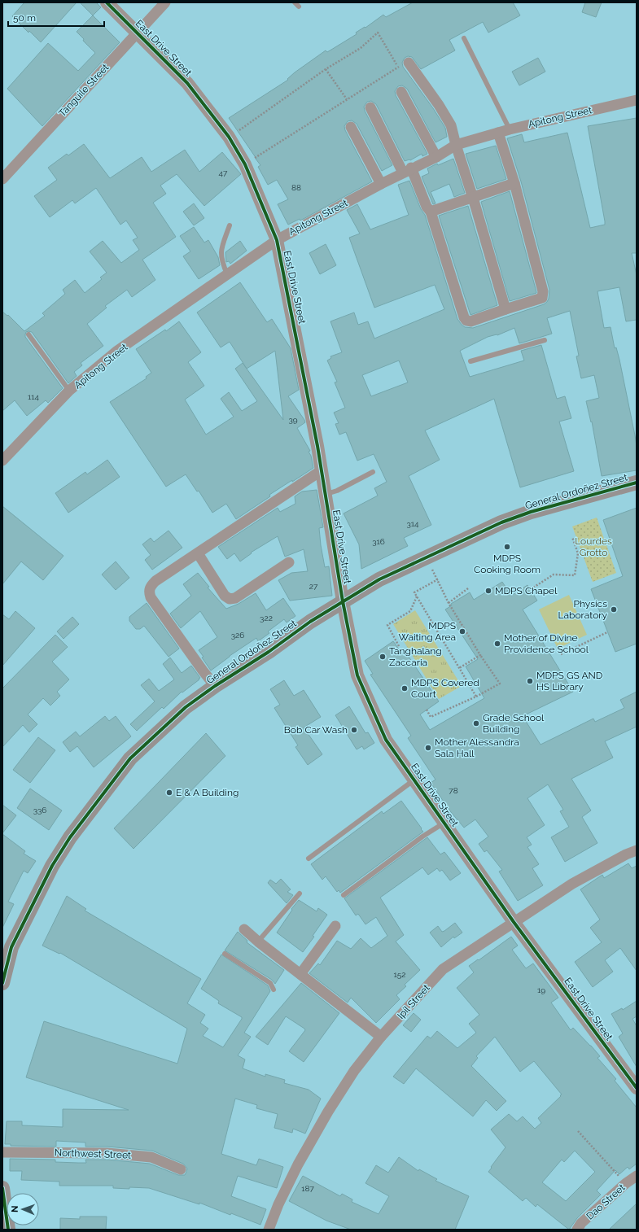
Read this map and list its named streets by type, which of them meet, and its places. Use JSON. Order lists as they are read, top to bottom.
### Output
{
  "streets": {
    "main road": ["General Ordoñez Street"],
    "street": [
      "East Drive Street",
      "Tanguile Street",
      "Apitong Street",
      "Ipil Street",
      "Northwest Street",
      "Dao Street"
    ]
  },
  "crossings": [
    ["East Drive Street", "Tanguile Street"],
    ["East Drive Street", "Apitong Street"],
    ["East Drive Street", "General Ordoñez Street"],
    ["East Drive Street", "Ipil Street"]
  ],
  "parks": ["Lourdes Grotto"],
  "places": [
    "MDPS Cooking Room",
    "MDPS Chapel",
    "Physics Laboratory",
    "MDPS Waiting Area",
    "Mother of Divine Providence School",
    "Tanghalang Zaccaria",
    "MDPS GS AND HS Library",
    "MDPS Covered Court",
    "Grade School Building",
    "Bob Car Wash",
    "Mother Alessandra Sala Hall",
    "E & A Building"
  ],
  "house_numbers": [
    "47",
    "88",
    "114",
    "39",
    "314",
    "316",
    "27",
    "322",
    "326",
    "78",
    "336",
    "152",
    "19",
    "187"
  ],
  "scale_bar": "50 m",
  "north": "left"
}
